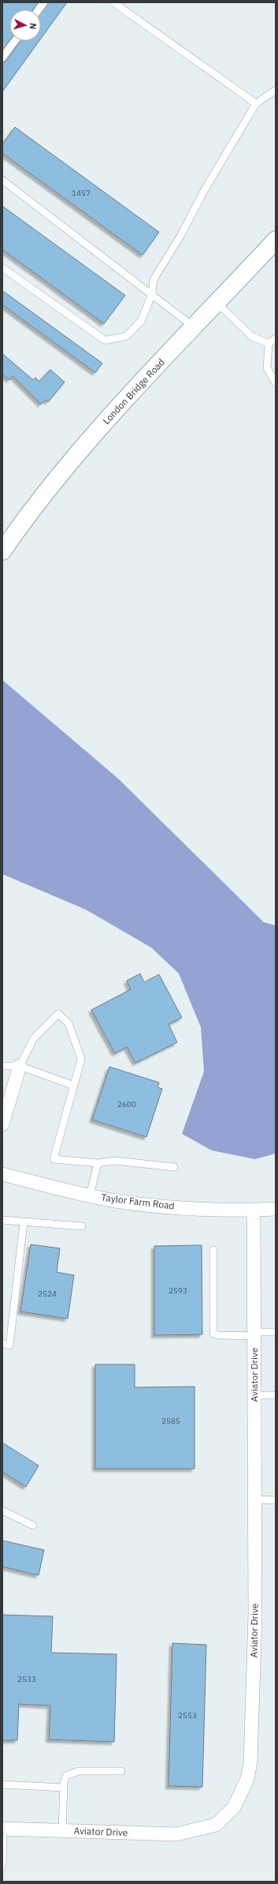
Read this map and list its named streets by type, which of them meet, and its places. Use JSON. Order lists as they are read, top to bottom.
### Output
{
  "streets": {
    "street": ["London Bridge Road", "Taylor Farm Road", "Aviator Drive"]
  },
  "crossings": [
    ["Taylor Farm Road", "Aviator Drive"]
  ],
  "house_numbers": [
    "1457",
    "2600",
    "2593",
    "2524",
    "2585",
    "2533",
    "2553"
  ],
  "north": "right"
}
